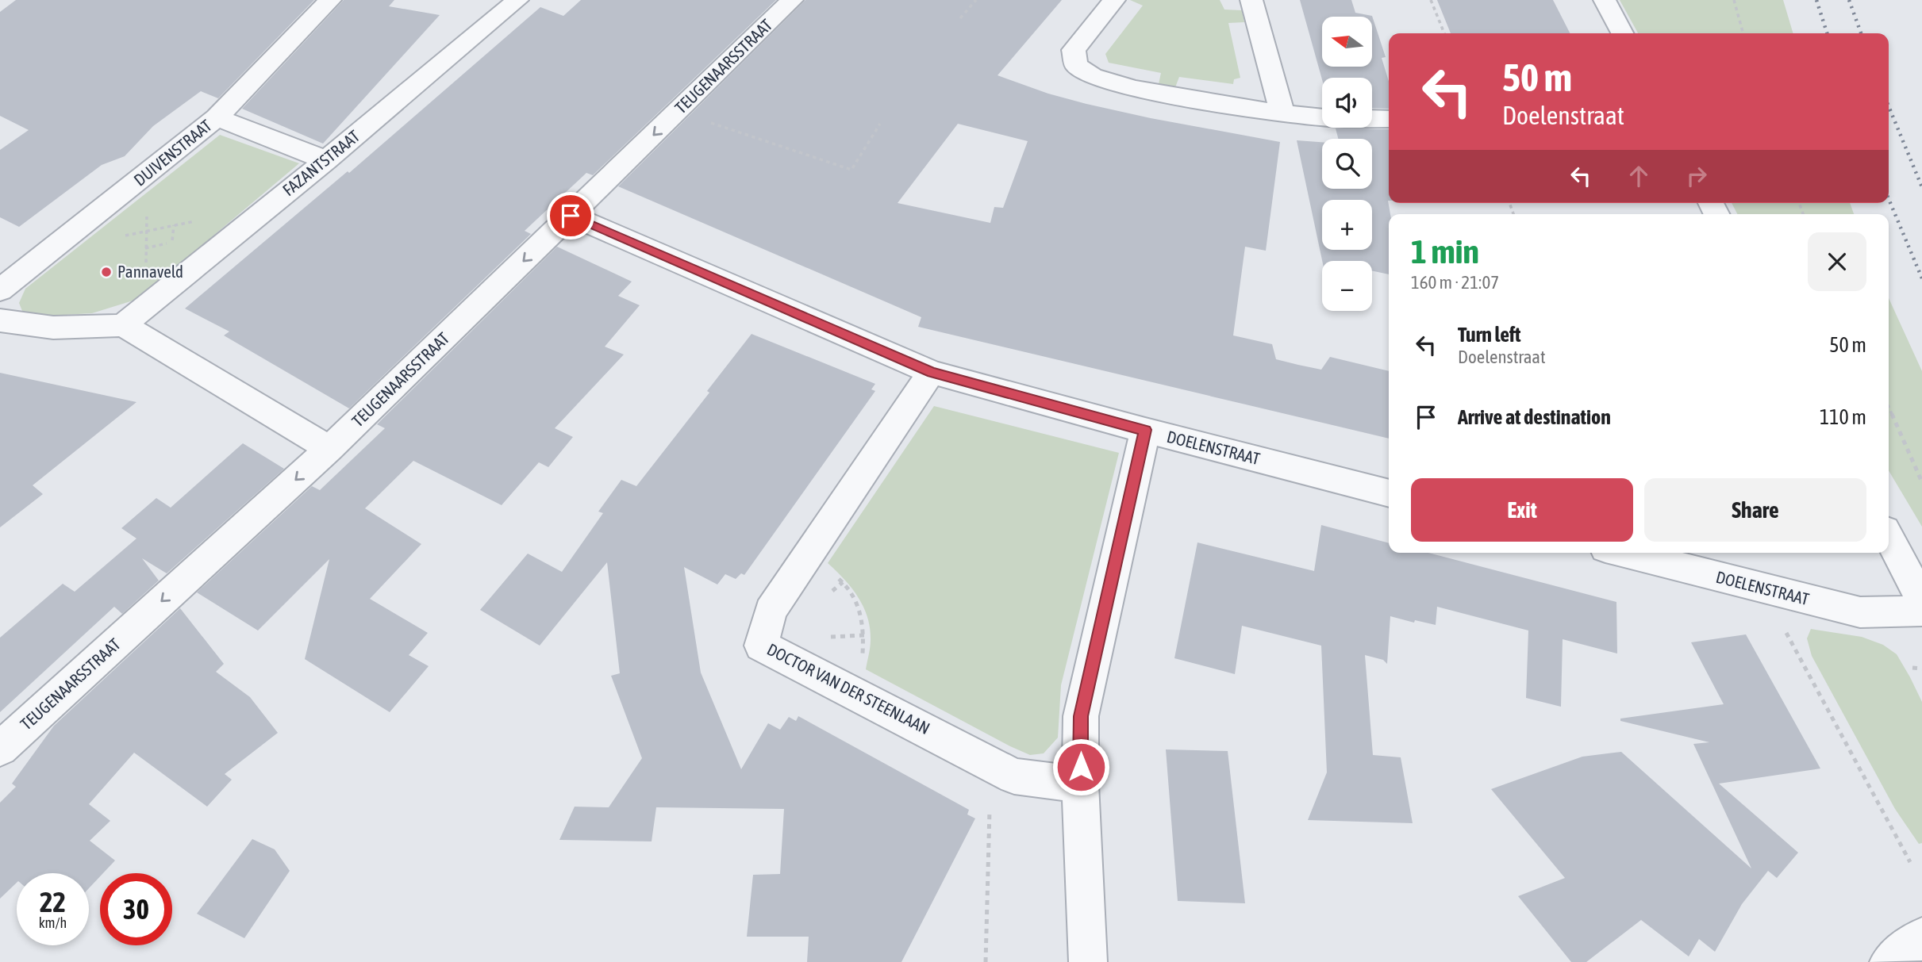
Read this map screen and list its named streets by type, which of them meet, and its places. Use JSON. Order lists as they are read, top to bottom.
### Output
{
  "streets": {
    "street": [
      "TEUGENAARSSTRAAT",
      "DUIVENSTRAAT",
      "FAZANTSTRAAT",
      "DOELENSTRAAT",
      "DOCTOR VAN DER STEENLAAN"
    ]
  },
  "crossings": [
    ["TEUGENAARSSTRAAT", "DOELENSTRAAT"],
    ["DOELENSTRAAT", "DOCTOR VAN DER STEENLAAN"]
  ],
  "one_way": ["TEUGENAARSSTRAAT"],
  "places": ["Pannaveld"],
  "north": "left",
  "page": {
    "map_buttons": ["+", "−"],
    "turn": ["50 m", "Doelenstraat"],
    "heading": ["1 min", "160 m · 21:07"],
    "list": [
      {
        "name": "Turn left",
        "note": "Doelenstraat",
        "value": "50 m"
      },
      {
        "name": "Arrive at destination",
        "value": "110 m"
      }
    ],
    "buttons": ["Exit", "Share"],
    "speed": "22 km/h",
    "limit": "30"
  }
}
